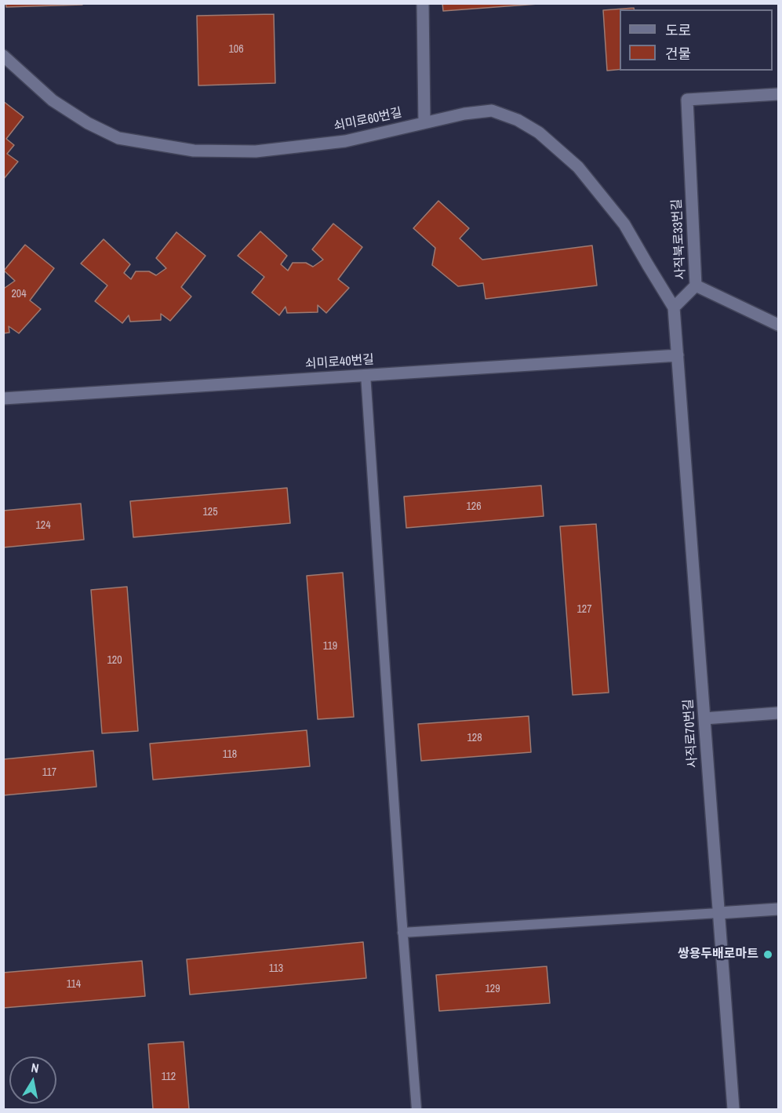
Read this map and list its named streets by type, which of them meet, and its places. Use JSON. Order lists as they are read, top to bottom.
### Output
{
  "streets": {
    "street": [
      "쇠미로60번길",
      "사직북로33번길",
      "쇠미로40번길",
      "사직로70번길"
    ]
  },
  "crossings": [
    ["쇠미로60번길", "사직로70번길"],
    ["쇠미로40번길", "사직로70번길"]
  ],
  "places": ["쌍용두배로마트"],
  "house_numbers": [
    "106",
    "204",
    "126",
    "125",
    "124",
    "127",
    "119",
    "120",
    "128",
    "118",
    "117",
    "113",
    "114",
    "129",
    "112"
  ],
  "legend": ["도로", "건물"],
  "north": "top"
}
